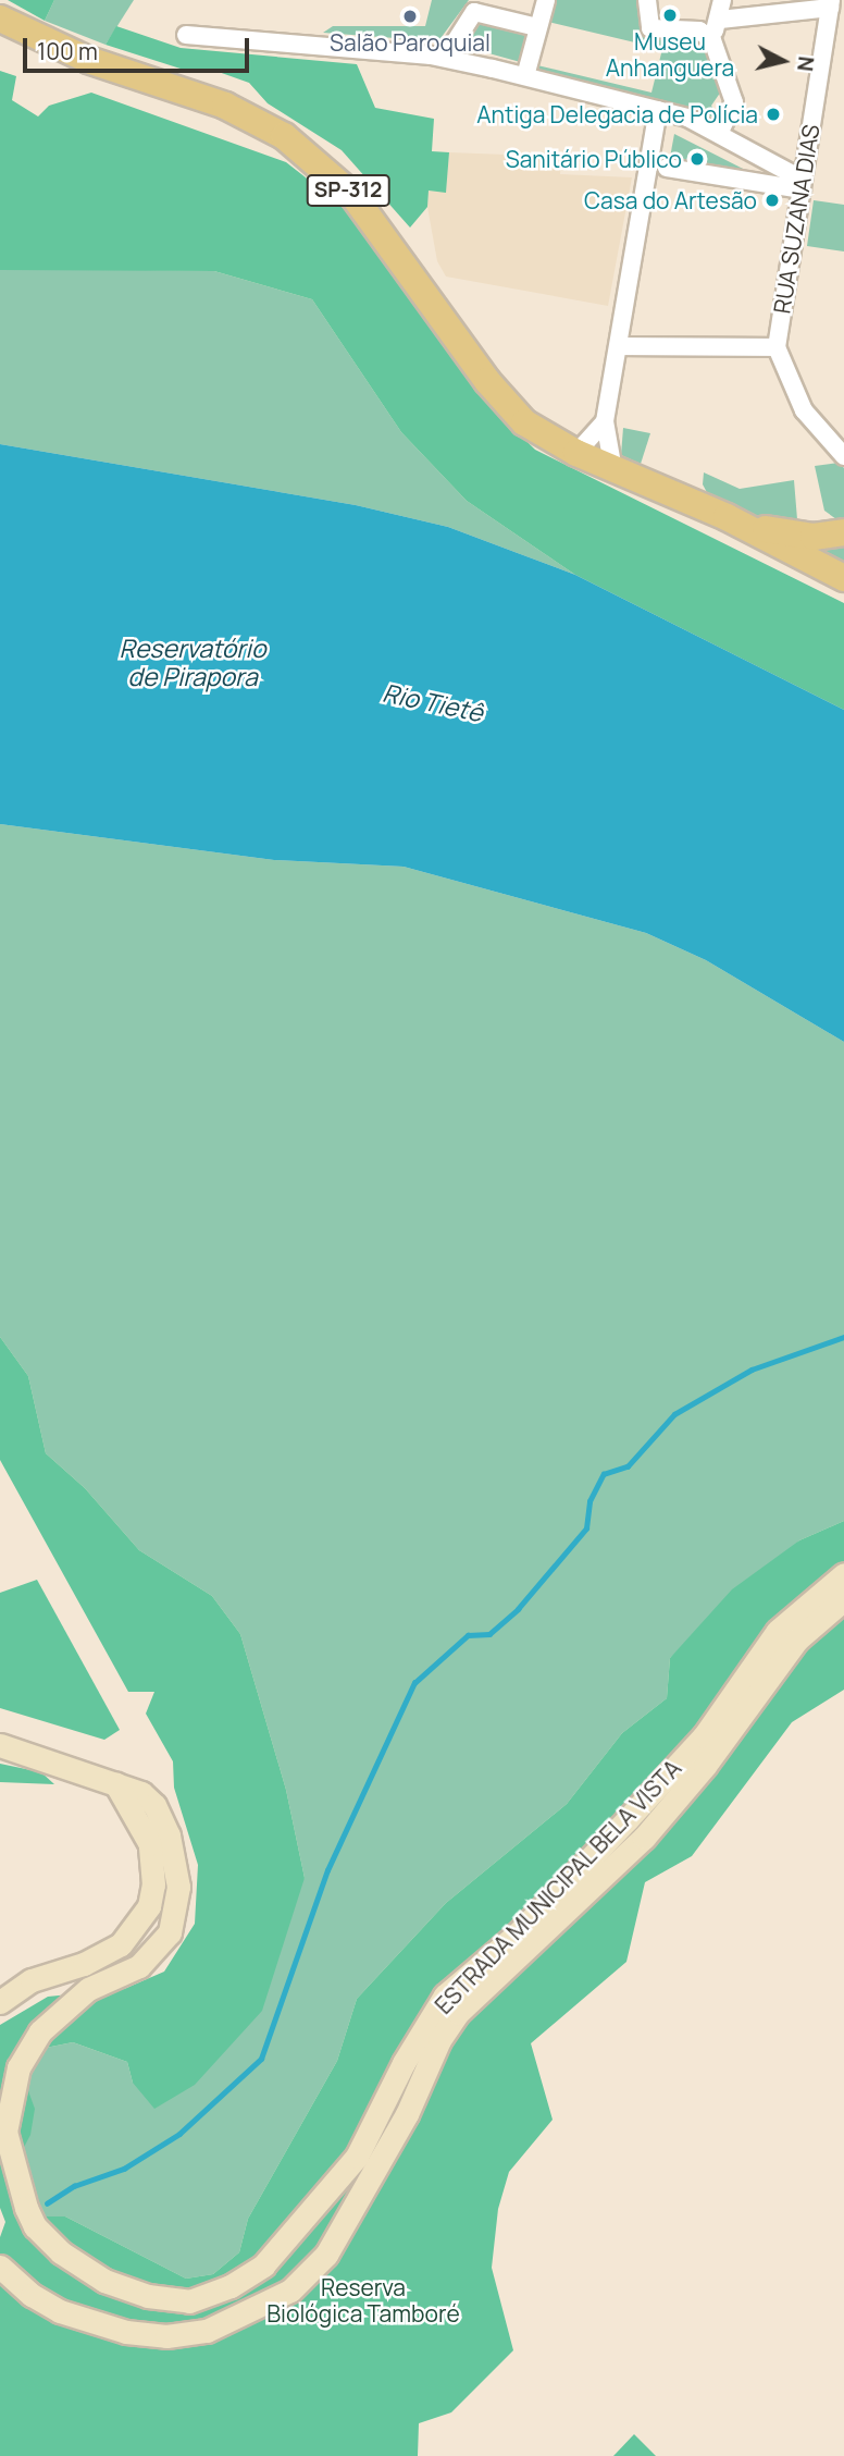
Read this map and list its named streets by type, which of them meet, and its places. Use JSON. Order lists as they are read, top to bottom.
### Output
{
  "streets": {
    "main road": ["SP-312", "ESTRADA MUNICIPAL BELA VISTA"],
    "street": ["RUA SUZANA DIAS"]
  },
  "water": ["Reservatório de Pirapora", "Rio Tietê"],
  "parks": ["Reserva Biológica Tamboré"],
  "places": [
    "Museu Anhanguera",
    "Salão Paroquial",
    "Antiga Delegacia de Polícia",
    "Sanitário Público",
    "Casa do Artesão"
  ],
  "scale_bar": "100 m",
  "north": "right"
}
